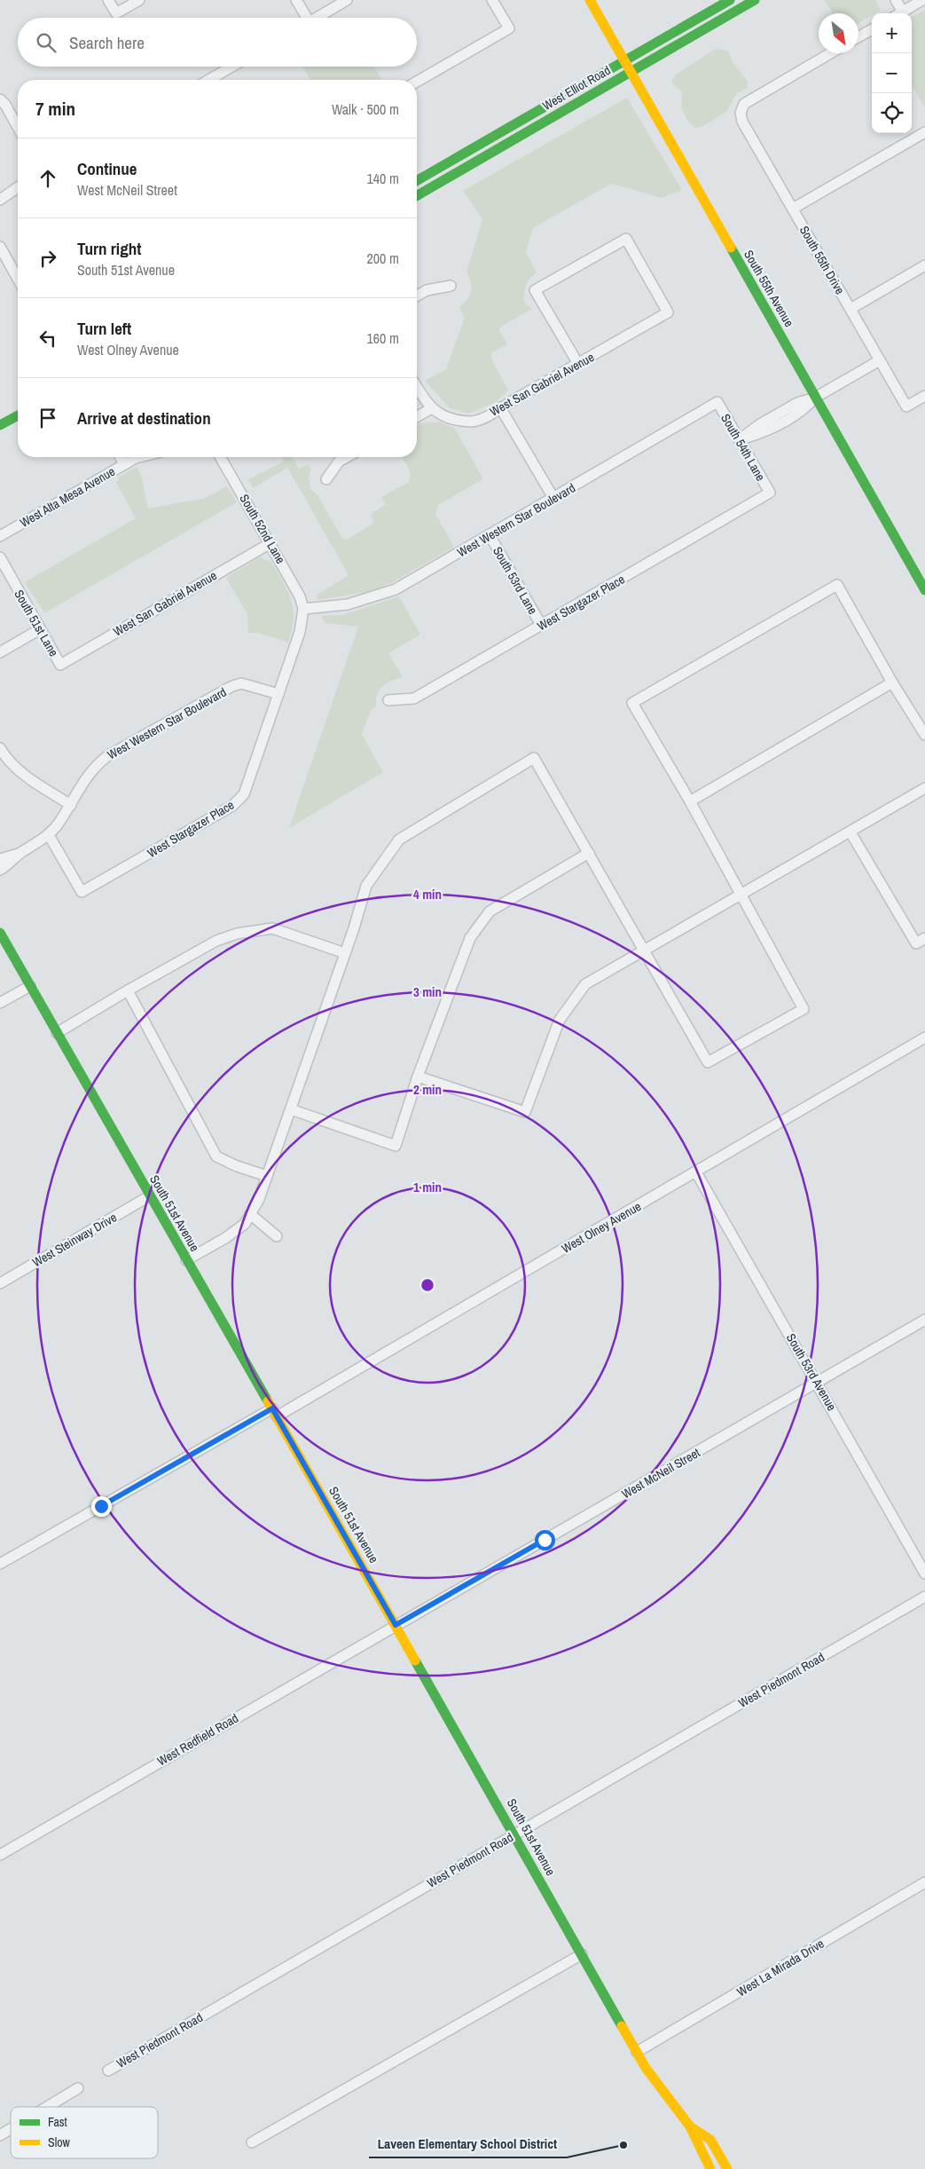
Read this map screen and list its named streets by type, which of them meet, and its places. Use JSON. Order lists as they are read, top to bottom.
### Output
{
  "streets": {
    "main road": ["West Elliot Road", "South 55th Avenue", "South 51st Avenue"],
    "street": [
      "South 55th Drive",
      "West San Gabriel Avenue",
      "South 54th Lane",
      "West Alta Mesa Avenue",
      "West Western Star Boulevard",
      "South 52nd Lane",
      "South 53rd Lane",
      "West Stargazer Place",
      "South 51st Lane",
      "West Olney Avenue",
      "West Steinway Drive",
      "South 53rd Avenue",
      "West McNeil Street",
      "West Piedmont Road",
      "West Redfield Road",
      "West La Mirada Drive"
    ]
  },
  "crossings": [
    ["West Elliot Road", "South 55th Avenue"],
    ["West San Gabriel Avenue", "South 52nd Lane"],
    ["West San Gabriel Avenue", "South 51st Lane"],
    ["South 54th Lane", "West Western Star Boulevard"],
    ["South 54th Lane", "West Stargazer Place"],
    ["West Western Star Boulevard", "South 52nd Lane"],
    ["West Western Star Boulevard", "South 53rd Lane"],
    ["West Western Star Boulevard", "West Stargazer Place"],
    ["South 52nd Lane", "West Stargazer Place"],
    ["South 53rd Lane", "West Stargazer Place"],
    ["South 51st Avenue", "West Olney Avenue"],
    ["South 51st Avenue", "West Steinway Drive"],
    ["South 51st Avenue", "West McNeil Street"],
    ["South 51st Avenue", "West Piedmont Road"],
    ["South 51st Avenue", "West Redfield Road"],
    ["South 51st Avenue", "West La Mirada Drive"],
    ["West Olney Avenue", "South 53rd Avenue"],
    ["South 53rd Avenue", "West McNeil Street"],
    ["West McNeil Street", "West Redfield Road"]
  ],
  "places": ["Laveen Elementary School District"],
  "legend": ["Fast", "Slow"],
  "north": "bottom right",
  "page": {
    "map_buttons": ["+", "−"],
    "search": "Search here",
    "heading": ["7 min", "Walk · 500 m"],
    "list": [
      ["Continue", "West McNeil Street", "140 m"],
      ["Turn right", "South 51st Avenue", "200 m"],
      ["Turn left", "West Olney Avenue", "160 m"],
      "Arrive at destination"
    ]
  },
  "rings": [
    "4 min",
    "3 min",
    "2 min",
    "1 min"
  ]
}
